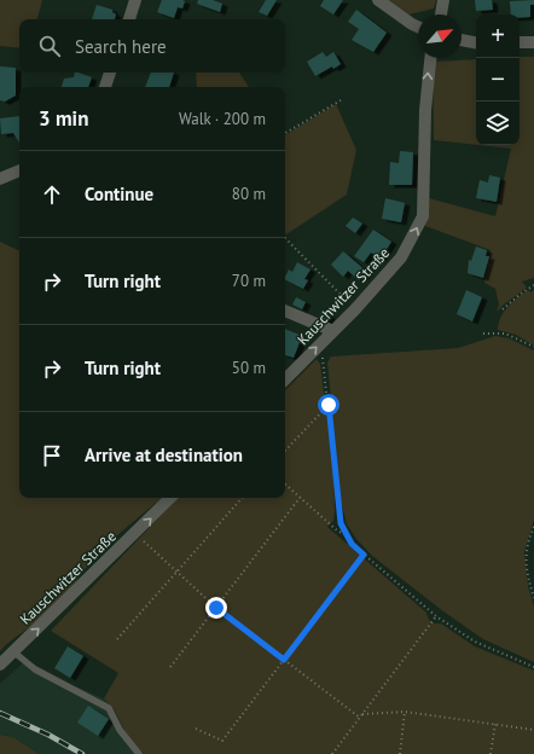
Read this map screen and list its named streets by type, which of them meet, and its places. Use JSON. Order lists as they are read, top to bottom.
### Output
{
  "streets": {
    "street": ["Kauschwitzer Straße"]
  },
  "one_way": ["Kauschwitzer Straße"],
  "north": "top right",
  "page": {
    "map_buttons": ["+", "−"],
    "search": "Search here",
    "heading": ["3 min", "Walk · 200 m"],
    "list": [
      ["Continue", "80 m"],
      ["Turn right", "70 m"],
      ["Turn right", "50 m"],
      "Arrive at destination"
    ]
  }
}
